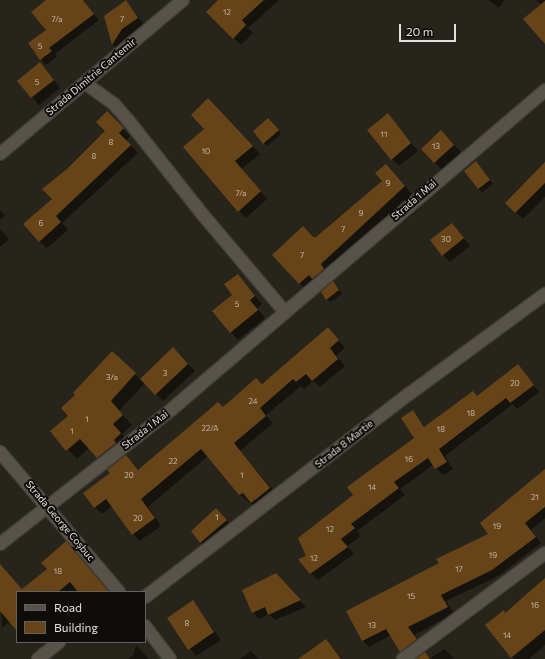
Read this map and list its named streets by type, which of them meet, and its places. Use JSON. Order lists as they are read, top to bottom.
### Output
{
  "streets": {
    "street": [
      "Strada Dimitrie Cantemir",
      "Strada 1 Mai",
      "Strada 8 Martie",
      "Strada George Coșbuc"
    ]
  },
  "crossings": [
    ["Strada 1 Mai", "Strada George Coșbuc"]
  ],
  "house_numbers": [
    "12",
    "7/a",
    "7",
    "5",
    "5",
    "11",
    "8",
    "13",
    "10",
    "8",
    "9",
    "7/a",
    "9",
    "6",
    "7",
    "30",
    "7",
    "5",
    "3",
    "3/a",
    "20",
    "24",
    "18",
    "1",
    "22/A",
    "18",
    "1",
    "16",
    "22",
    "20",
    "1",
    "14",
    "21",
    "1",
    "20",
    "19",
    "12",
    "19",
    "12",
    "17",
    "18",
    "15",
    "16",
    "8",
    "13",
    "14"
  ],
  "legend": ["Road", "Building"],
  "scale_bar": "20 m"
}
